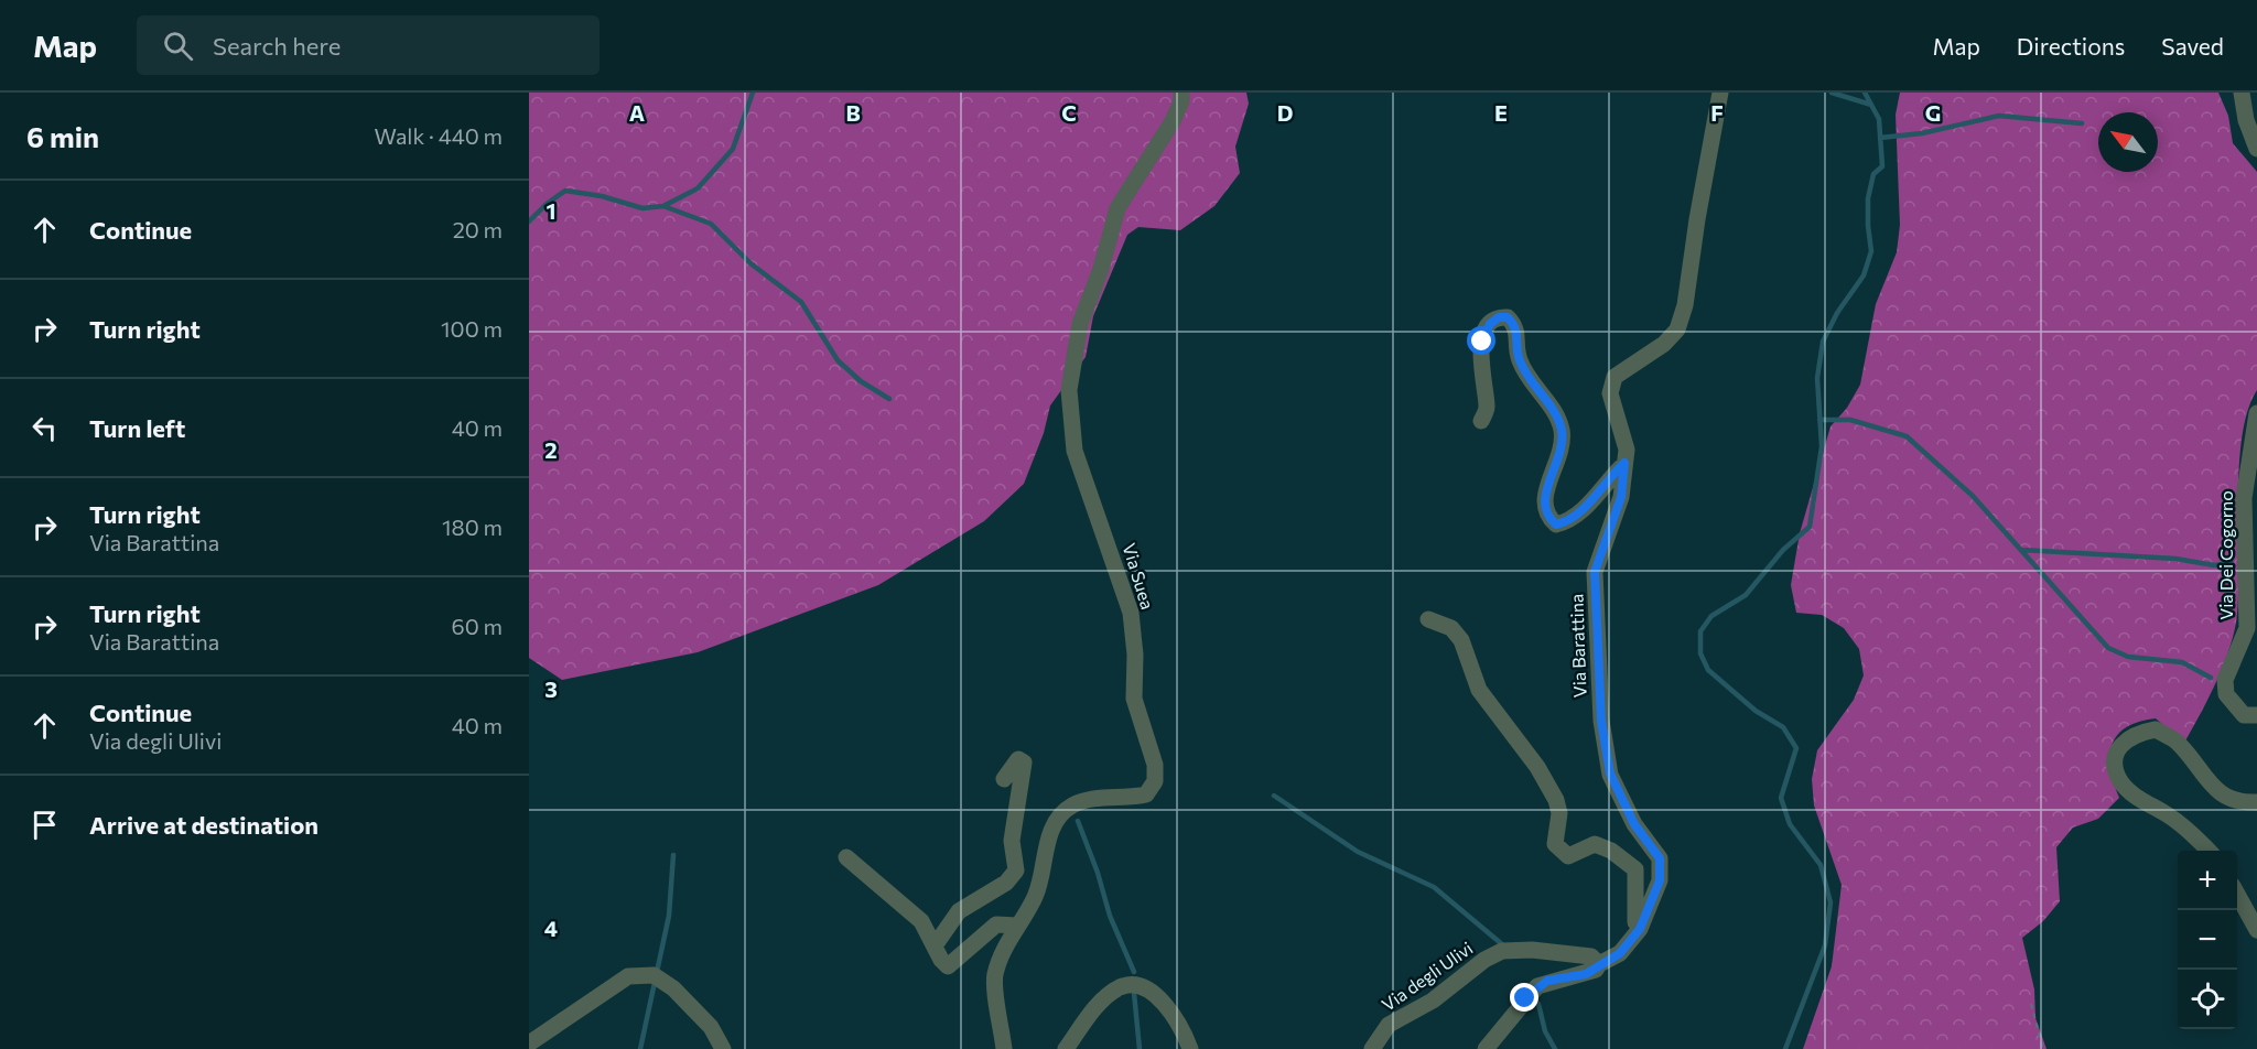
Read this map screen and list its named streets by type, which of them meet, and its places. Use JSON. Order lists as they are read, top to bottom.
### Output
{
  "streets": {
    "street": [
      "Via Dei Cogorno",
      "Via Suea",
      "Via Barattina",
      "Via degli Ulivi"
    ]
  },
  "crossings": [
    ["Via Barattina", "Via degli Ulivi"]
  ],
  "north": "top left",
  "page": {
    "header": "Map",
    "search": "Search here",
    "nav": ["Map", "Directions", "Saved"],
    "heading": ["6 min", "Walk · 440 m"],
    "list": [
      ["Continue", "20 m"],
      ["Turn right", "100 m"],
      ["Turn left", "40 m"],
      ["Turn right", "Via Barattina", "180 m"],
      ["Turn right", "Via Barattina", "60 m"],
      ["Continue", "Via degli Ulivi", "40 m"],
      "Arrive at destination"
    ],
    "map_buttons": ["+", "−"]
  },
  "grid": {
    "columns": [
      "A",
      "B",
      "C",
      "D",
      "E",
      "F",
      "G"
    ],
    "rows": [
      "1",
      "2",
      "3",
      "4"
    ]
  }
}
